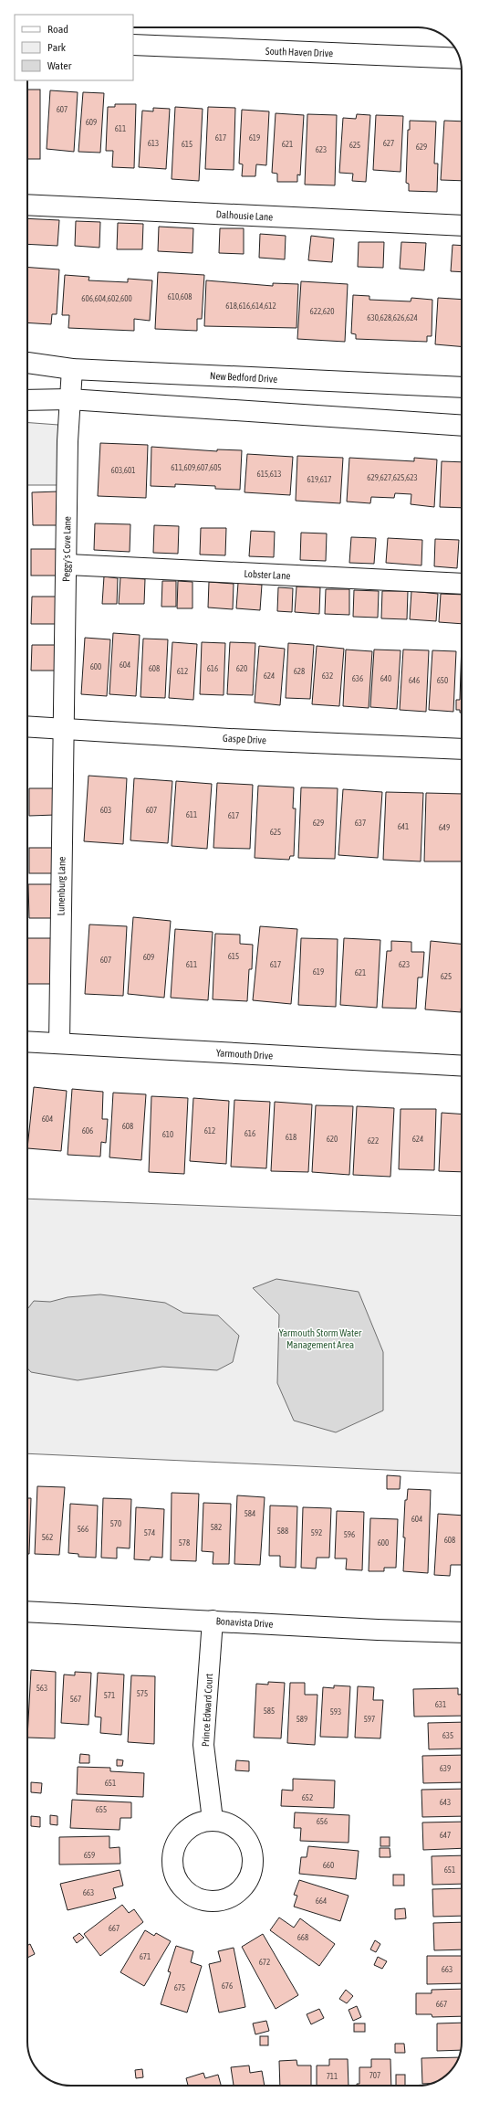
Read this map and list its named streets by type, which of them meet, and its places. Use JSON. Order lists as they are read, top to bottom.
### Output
{
  "streets": {
    "street": [
      "South Haven Drive",
      "Dalhousie Lane",
      "New Bedford Drive",
      "Peggy's Cove Lane",
      "Lobster Lane",
      "Gaspe Drive",
      "Lunenburg Lane",
      "Yarmouth Drive",
      "Bonavista Drive",
      "Prince Edward Court"
    ]
  },
  "crossings": [
    ["New Bedford Drive", "Peggy's Cove Lane"],
    ["Peggy's Cove Lane", "Lobster Lane"],
    ["Peggy's Cove Lane", "Gaspe Drive"],
    ["Peggy's Cove Lane", "Lunenburg Lane"],
    ["Gaspe Drive", "Lunenburg Lane"],
    ["Lunenburg Lane", "Yarmouth Drive"],
    ["Bonavista Drive", "Prince Edward Court"]
  ],
  "parks": ["Yarmouth Storm Water Management Area"],
  "house_numbers": [
    "607",
    "609",
    "611",
    "617",
    "619",
    "613",
    "627",
    "615",
    "621",
    "625",
    "629",
    "623",
    "610,608",
    "606,604,602,600",
    "618,616,614,612",
    "622,620",
    "630,628,626,624",
    "611,609,607,605",
    "603,601",
    "615,613",
    "629,627,625,623",
    "619,617",
    "604",
    "600",
    "608",
    "616",
    "620",
    "612",
    "628",
    "624",
    "632",
    "636",
    "640",
    "646",
    "650",
    "603",
    "607",
    "611",
    "617",
    "629",
    "637",
    "641",
    "649",
    "625",
    "615",
    "609",
    "607",
    "611",
    "617",
    "623",
    "619",
    "621",
    "625",
    "604",
    "608",
    "606",
    "612",
    "616",
    "610",
    "618",
    "620",
    "624",
    "622",
    "584",
    "604",
    "570",
    "582",
    "566",
    "588",
    "574",
    "592",
    "596",
    "562",
    "608",
    "578",
    "600",
    "563",
    "575",
    "571",
    "567",
    "631",
    "585",
    "593",
    "589",
    "597",
    "635",
    "639",
    "651",
    "652",
    "643",
    "655",
    "656",
    "647",
    "659",
    "660",
    "651",
    "663",
    "664",
    "667",
    "668",
    "671",
    "672",
    "663",
    "676",
    "675",
    "667",
    "707",
    "711"
  ],
  "legend": ["Road", "Park", "Water"]
}
